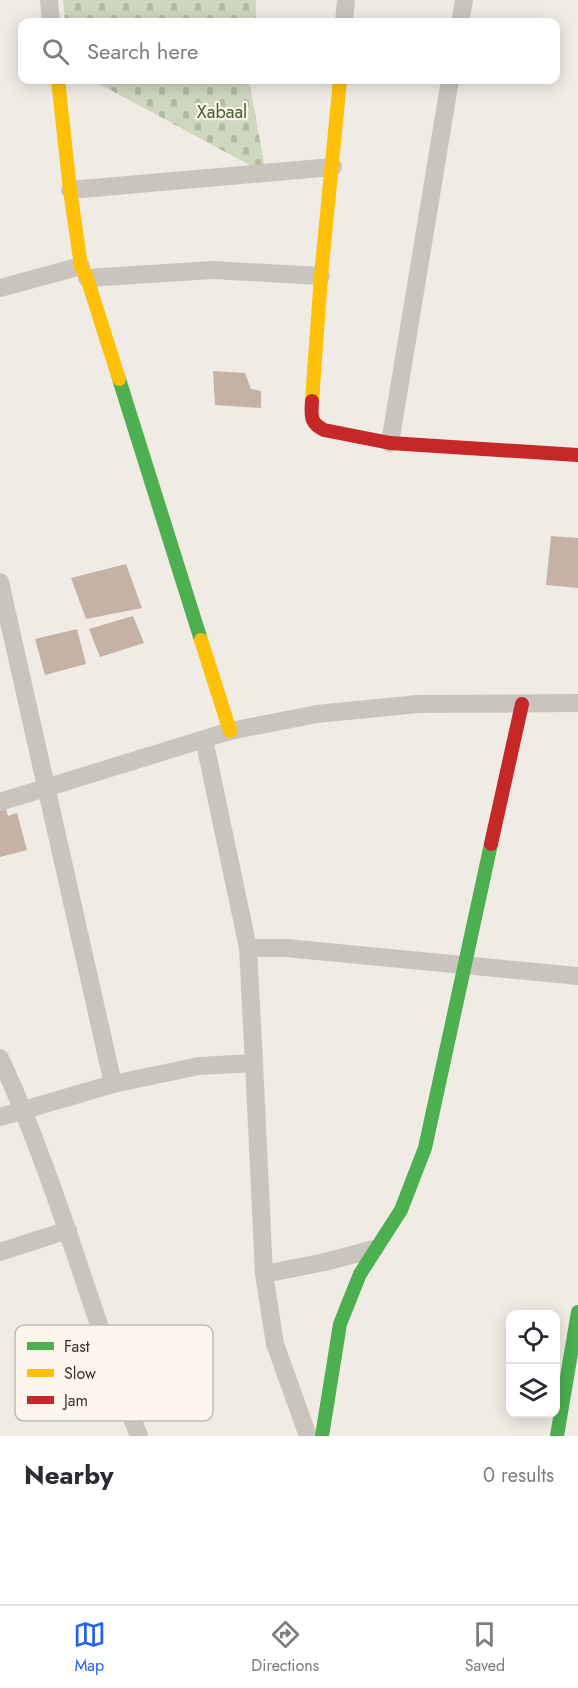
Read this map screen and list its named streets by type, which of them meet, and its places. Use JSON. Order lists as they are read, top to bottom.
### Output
{
  "parks": ["Xabaal"],
  "legend": ["Fast", "Slow", "Jam"],
  "page": {
    "search": "Search here",
    "heading": ["Nearby", "0 results"],
    "nav": ["Map", "Directions", "Saved"]
  }
}
